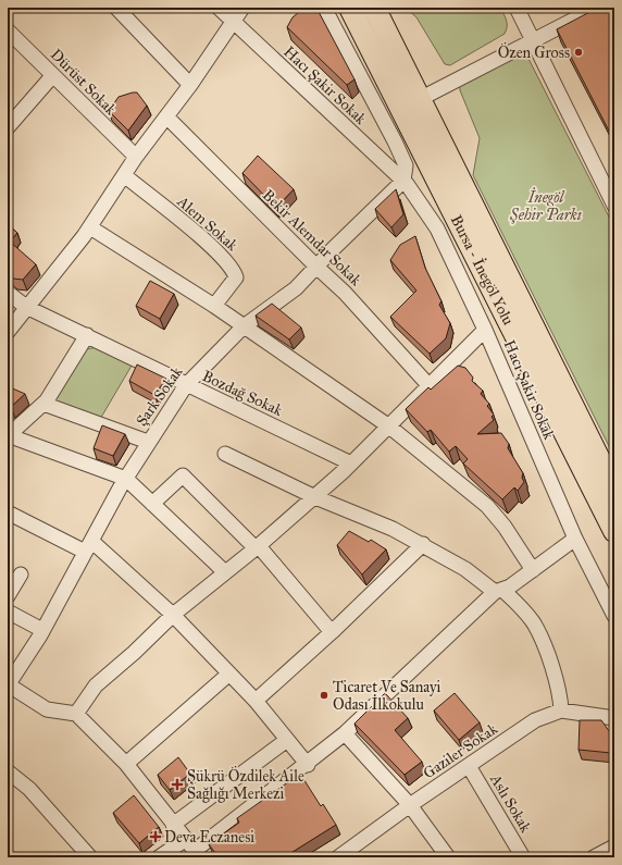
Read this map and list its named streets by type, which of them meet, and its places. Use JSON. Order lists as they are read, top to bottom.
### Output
{
  "streets": {
    "highway": ["Bursa - İnegöl Yolu"],
    "street": [
      "Dürüst Sokak",
      "Hacı Şakir Sokak",
      "Alem Sokak",
      "Bekir Alemdar Sokak",
      "Bozdağ Sokak",
      "Şark Sokak",
      "Gaziler Sokak",
      "Aslı Sokak"
    ]
  },
  "crossings": [
    ["Hacı Şakir Sokak", "Şark Sokak"],
    ["Bekir Alemdar Sokak", "Şark Sokak"],
    ["Bozdağ Sokak", "Şark Sokak"],
    ["Gaziler Sokak", "Aslı Sokak"]
  ],
  "parks": ["İnegöl Şehir Parkı"],
  "places": {
    "other": ["Özen Gross", "Ticaret Ve Sanayi Odası İlkokulu"],
    "health": ["Şükrü Özdilek Aile Sağlığı Merkezi", "Deva Eczanesi"]
  }
}
